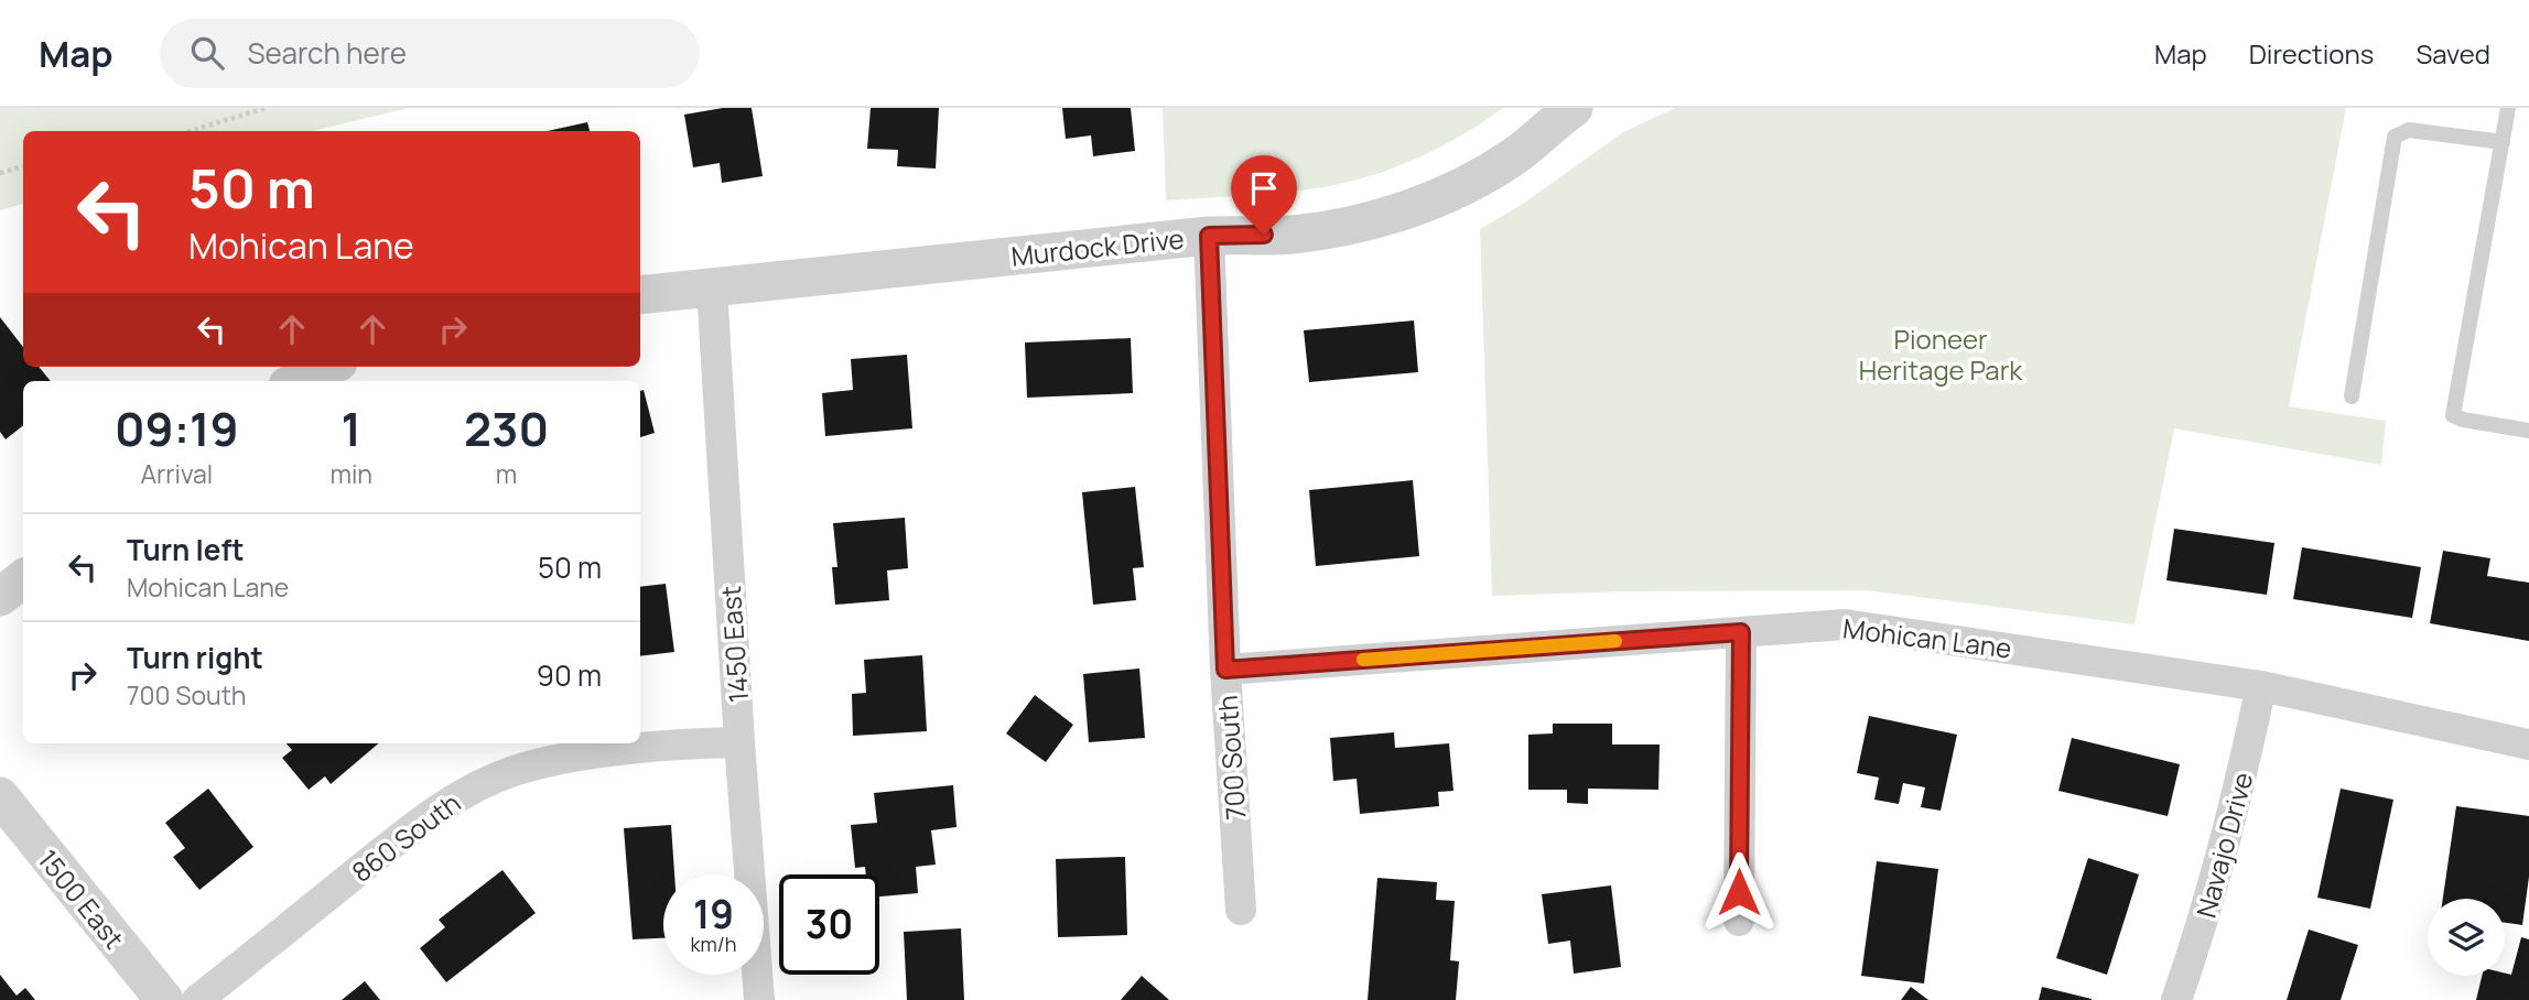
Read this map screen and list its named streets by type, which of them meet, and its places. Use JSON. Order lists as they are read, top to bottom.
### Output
{
  "streets": {
    "street": [
      "Murdock Drive",
      "Mohican Lane",
      "1450 East",
      "700 South",
      "860 South",
      "Navajo Drive",
      "1500 East"
    ]
  },
  "crossings": [
    ["Murdock Drive", "1450 East"],
    ["Murdock Drive", "700 South"],
    ["Mohican Lane", "700 South"],
    ["Mohican Lane", "Navajo Drive"],
    ["1450 East", "860 South"]
  ],
  "parks": ["Pioneer Heritage Park"],
  "page": {
    "header": "Map",
    "search": "Search here",
    "nav": ["Map", "Directions", "Saved"],
    "turn": ["50 m", "Mohican Lane"],
    "eta": [
      "09:19",
      "Arrival",
      "1",
      "min",
      "230",
      "m"
    ],
    "list": [
      {
        "name": "Turn left",
        "note": "Mohican Lane",
        "value": "50 m"
      },
      {
        "name": "Turn right",
        "note": "700 South",
        "value": "90 m"
      }
    ],
    "speed": "19 km/h",
    "limit": "30"
  }
}
